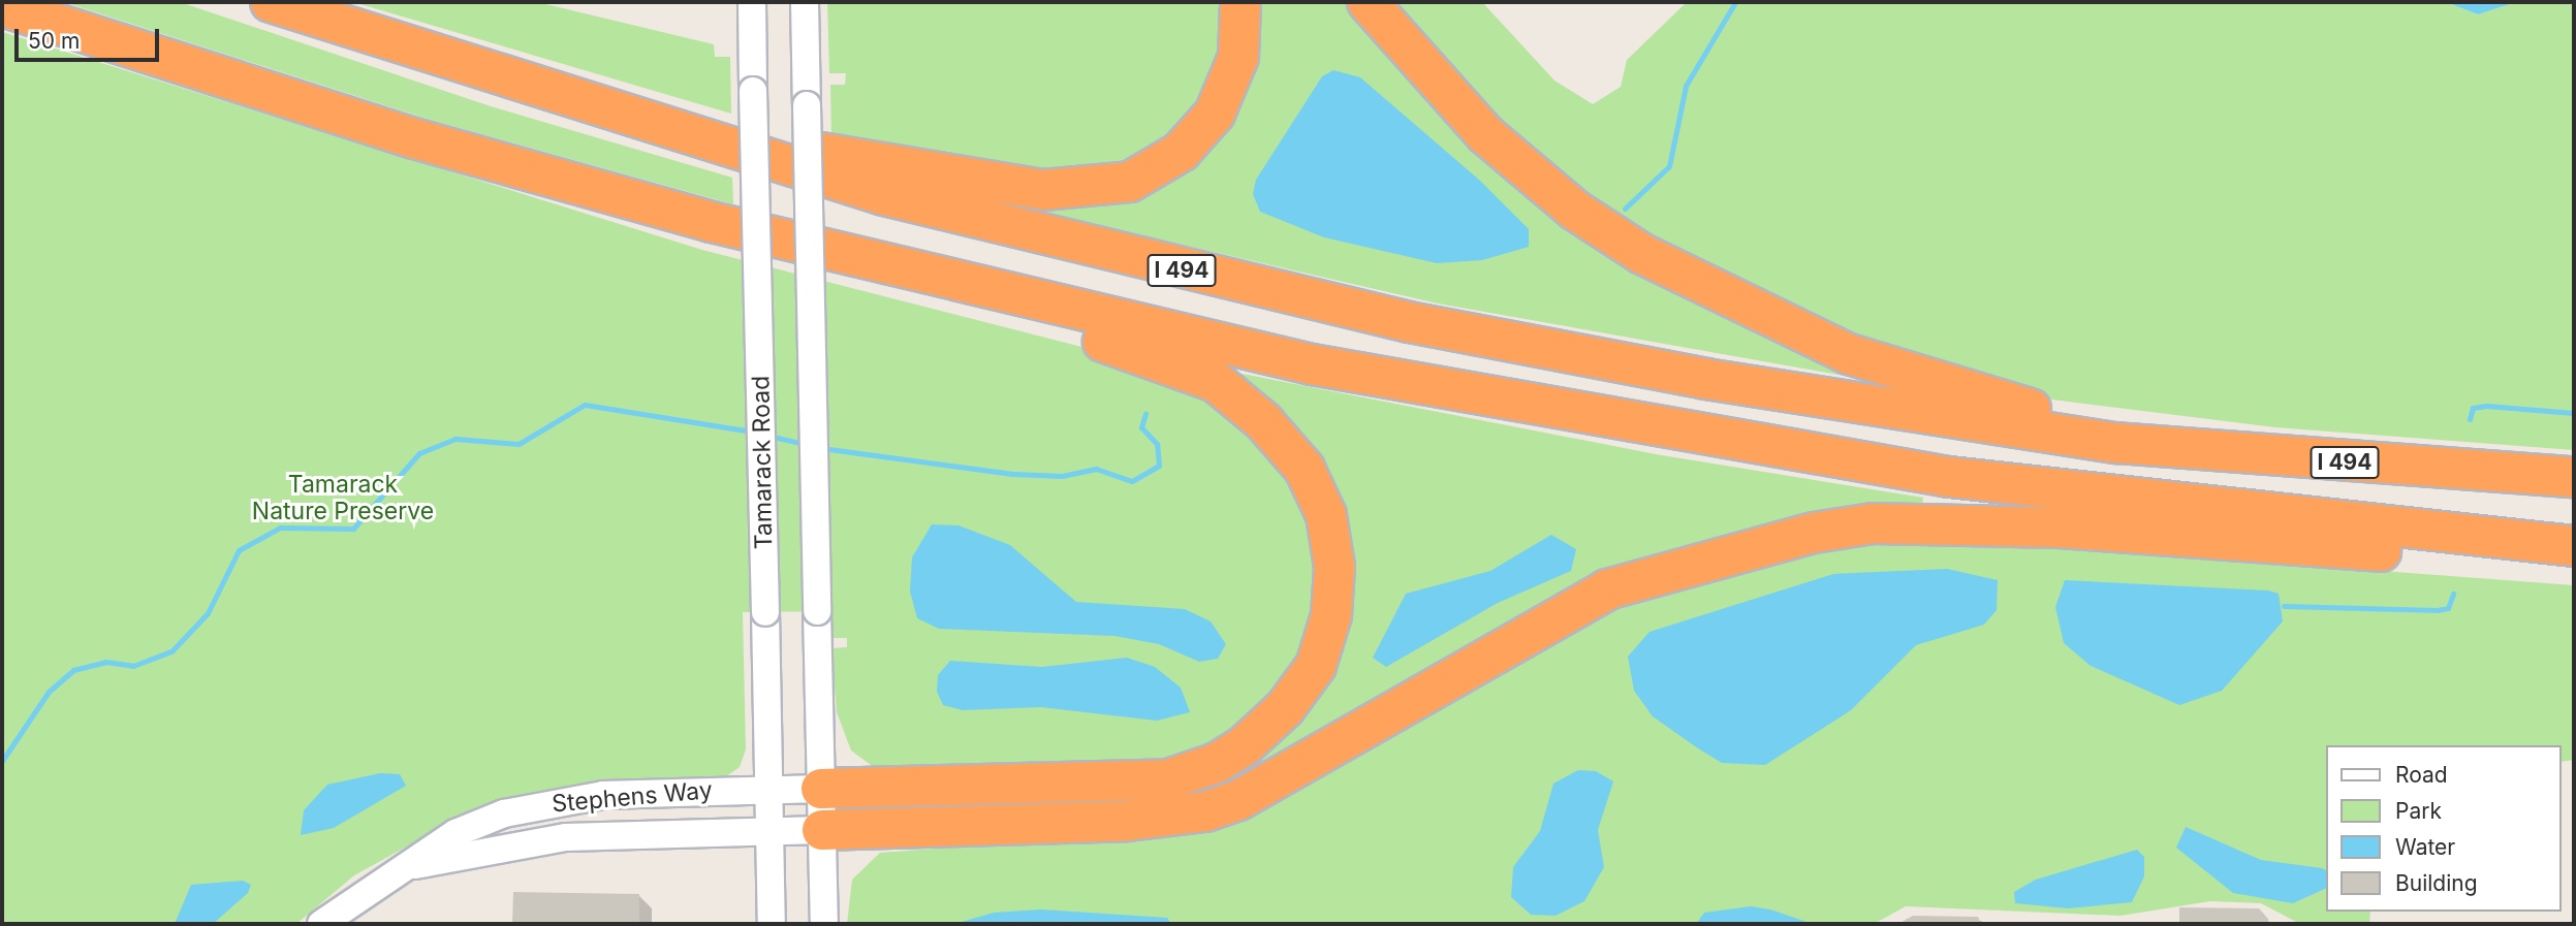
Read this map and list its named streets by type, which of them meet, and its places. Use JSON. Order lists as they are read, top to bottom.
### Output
{
  "streets": {
    "highway": ["I 494"],
    "street": ["Tamarack Road", "Stephens Way"]
  },
  "crossings": [
    ["Tamarack Road", "Stephens Way"]
  ],
  "parks": ["Tamarack Nature Preserve"],
  "legend": [
    "Road",
    "Park",
    "Water",
    "Building"
  ],
  "scale_bar": "50 m"
}
